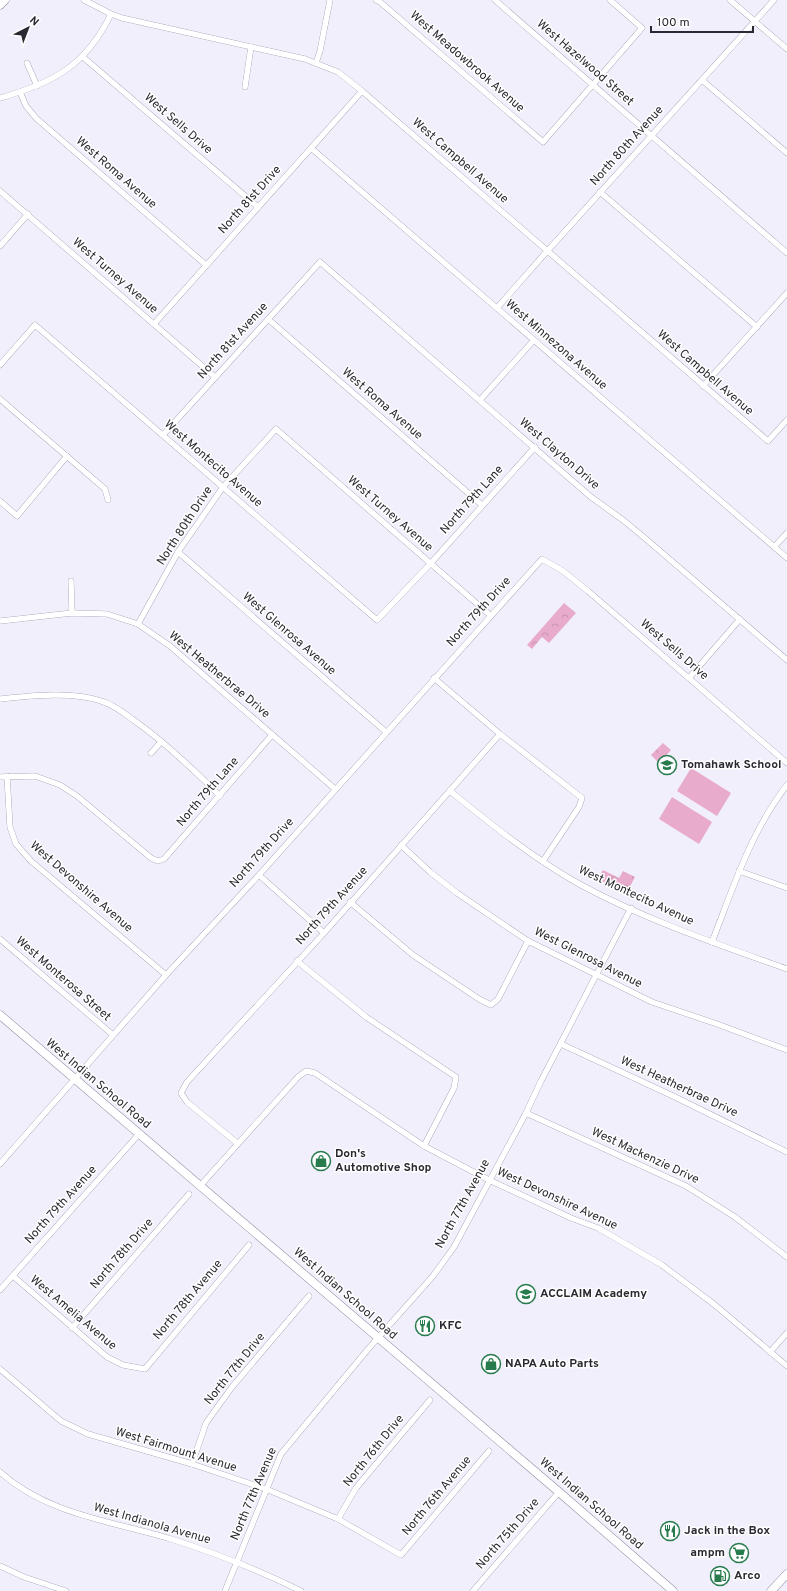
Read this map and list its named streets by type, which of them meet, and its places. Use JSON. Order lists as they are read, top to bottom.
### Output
{
  "streets": {
    "main road": ["West Indian School Road"],
    "street": [
      "West Meadowbrook Avenue",
      "West Hazelwood Street",
      "West Sells Drive",
      "North 80th Avenue",
      "West Campbell Avenue",
      "West Roma Avenue",
      "North 81st Drive",
      "West Turney Avenue",
      "North 81st Avenue",
      "West Minnezona Avenue",
      "West Clayton Drive",
      "West Montecito Avenue",
      "North 79th Lane",
      "North 80th Drive",
      "North 79th Drive",
      "West Glenrosa Avenue",
      "West Heatherbrae Drive",
      "West Devonshire Avenue",
      "North 79th Avenue",
      "West Monterosa Street",
      "West Mackenzie Drive",
      "North 77th Avenue",
      "North 78th Drive",
      "North 78th Avenue",
      "West Amelia Avenue",
      "North 77th Drive",
      "West Fairmount Avenue",
      "North 76th Drive",
      "North 76th Avenue",
      "West Indianola Avenue",
      "North 75th Drive"
    ]
  },
  "crossings": [
    ["West Meadowbrook Avenue", "West Hazelwood Street"],
    ["West Hazelwood Street", "North 80th Avenue"],
    ["West Sells Drive", "North 81st Drive"],
    ["West Sells Drive", "North 79th Drive"],
    ["North 80th Avenue", "West Campbell Avenue"],
    ["North 80th Avenue", "West Minnezona Avenue"],
    ["West Campbell Avenue", "North 81st Drive"],
    ["West Roma Avenue", "North 81st Drive"],
    ["West Roma Avenue", "North 81st Avenue"],
    ["West Roma Avenue", "North 79th Lane"],
    ["North 81st Drive", "West Turney Avenue"],
    ["North 81st Drive", "West Minnezona Avenue"],
    ["West Turney Avenue", "North 81st Avenue"],
    ["West Turney Avenue", "North 79th Lane"],
    ["West Turney Avenue", "North 80th Drive"],
    ["West Turney Avenue", "North 79th Drive"],
    ["North 81st Avenue", "West Clayton Drive"],
    ["North 81st Avenue", "West Montecito Avenue"],
    ["West Clayton Drive", "North 79th Lane"],
    ["West Montecito Avenue", "North 79th Lane"],
    ["West Montecito Avenue", "North 80th Drive"],
    ["West Montecito Avenue", "North 79th Avenue"],
    ["West Montecito Avenue", "North 77th Avenue"],
    ["North 79th Lane", "West Heatherbrae Drive"],
    ["North 79th Lane", "West Devonshire Avenue"],
    ["North 80th Drive", "West Glenrosa Avenue"],
    ["North 80th Drive", "West Heatherbrae Drive"],
    ["North 79th Drive", "West Glenrosa Avenue"],
    ["North 79th Drive", "West Heatherbrae Drive"],
    ["North 79th Drive", "West Devonshire Avenue"],
    ["North 79th Drive", "West Monterosa Street"],
    ["North 79th Drive", "West Indian School Road"],
    ["West Glenrosa Avenue", "North 79th Avenue"],
    ["West Glenrosa Avenue", "North 77th Avenue"],
    ["West Heatherbrae Drive", "North 77th Avenue"],
    ["West Devonshire Avenue", "North 79th Avenue"],
    ["West Devonshire Avenue", "North 77th Avenue"],
    ["North 79th Avenue", "West Indian School Road"],
    ["North 79th Avenue", "West Amelia Avenue"],
    ["West Indian School Road", "North 77th Avenue"],
    ["West Indian School Road", "North 75th Drive"],
    ["West Mackenzie Drive", "North 77th Avenue"],
    ["North 77th Avenue", "West Fairmount Avenue"],
    ["North 77th Avenue", "West Indianola Avenue"],
    ["North 78th Drive", "West Amelia Avenue"],
    ["North 78th Avenue", "West Amelia Avenue"],
    ["North 77th Drive", "West Fairmount Avenue"],
    ["West Fairmount Avenue", "North 76th Drive"],
    ["West Fairmount Avenue", "North 76th Avenue"]
  ],
  "places": {
    "school or university": ["Tomahawk School", "ACCLAIM Academy"],
    "shop": ["Don's Automotive Shop", "NAPA Auto Parts"],
    "restaurant": ["KFC", "Jack in the Box"],
    "supermarket": ["ampm"],
    "fuel station": ["Arco"]
  },
  "scale_bar": "100 m",
  "north": "top right"
}
